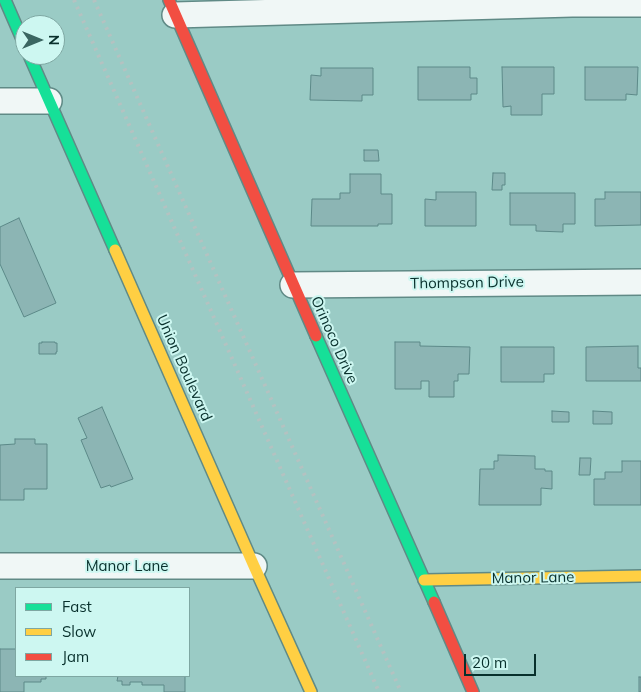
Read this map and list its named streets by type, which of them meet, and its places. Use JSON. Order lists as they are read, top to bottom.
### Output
{
  "streets": {
    "street": [
      "Thompson Drive",
      "Orinoco Drive",
      "Union Boulevard",
      "Manor Lane"
    ]
  },
  "crossings": [
    ["Thompson Drive", "Orinoco Drive"],
    ["Orinoco Drive", "Manor Lane"],
    ["Union Boulevard", "Manor Lane"]
  ],
  "legend": ["Fast", "Slow", "Jam"],
  "scale_bar": "20 m",
  "north": "right"
}
